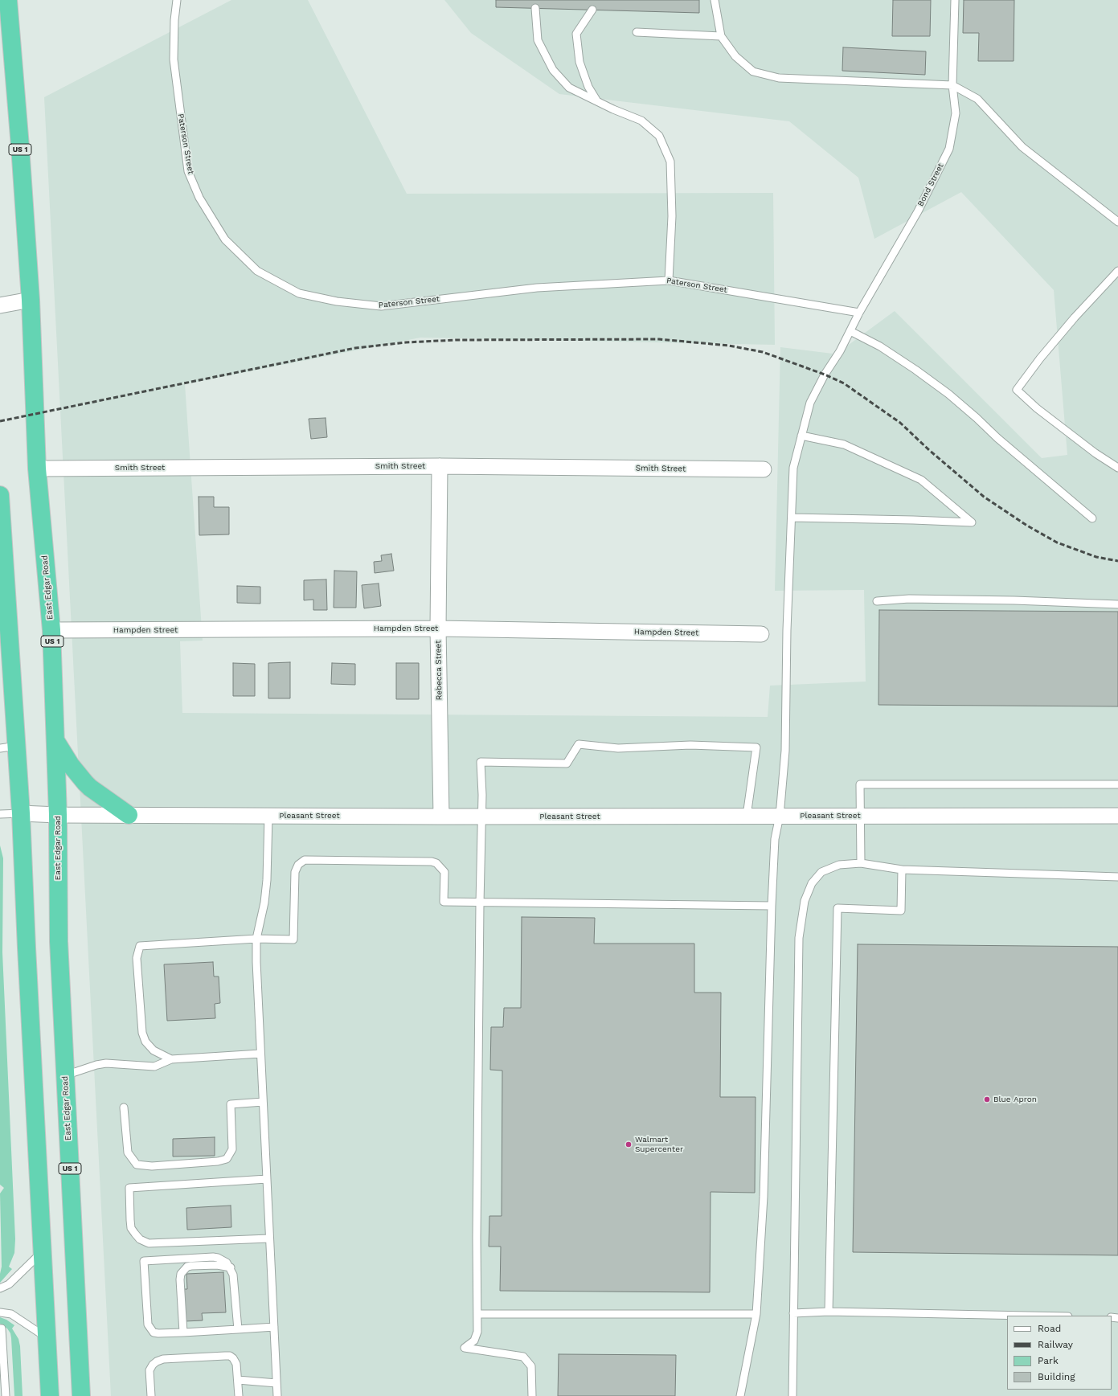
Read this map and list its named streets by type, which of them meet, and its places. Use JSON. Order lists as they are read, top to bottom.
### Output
{
  "streets": {
    "highway": ["US 1", "East Edgar Road"],
    "street": [
      "Smith Street",
      "Hampden Street",
      "Rebecca Street",
      "Pleasant Street"
    ],
    "lane": ["Paterson Street", "Bond Street"]
  },
  "crossings": [
    ["Paterson Street", "Bond Street"],
    ["US 1", "East Edgar Road"],
    ["Bond Street", "Pleasant Street"],
    ["Smith Street", "East Edgar Road"],
    ["Smith Street", "Rebecca Street"],
    ["East Edgar Road", "Hampden Street"],
    ["East Edgar Road", "Pleasant Street"],
    ["Hampden Street", "Rebecca Street"],
    ["Rebecca Street", "Pleasant Street"]
  ],
  "places": ["Blue Apron", "Walmart Supercenter"],
  "legend": [
    "Road",
    "Railway",
    "Park",
    "Building"
  ]
}
